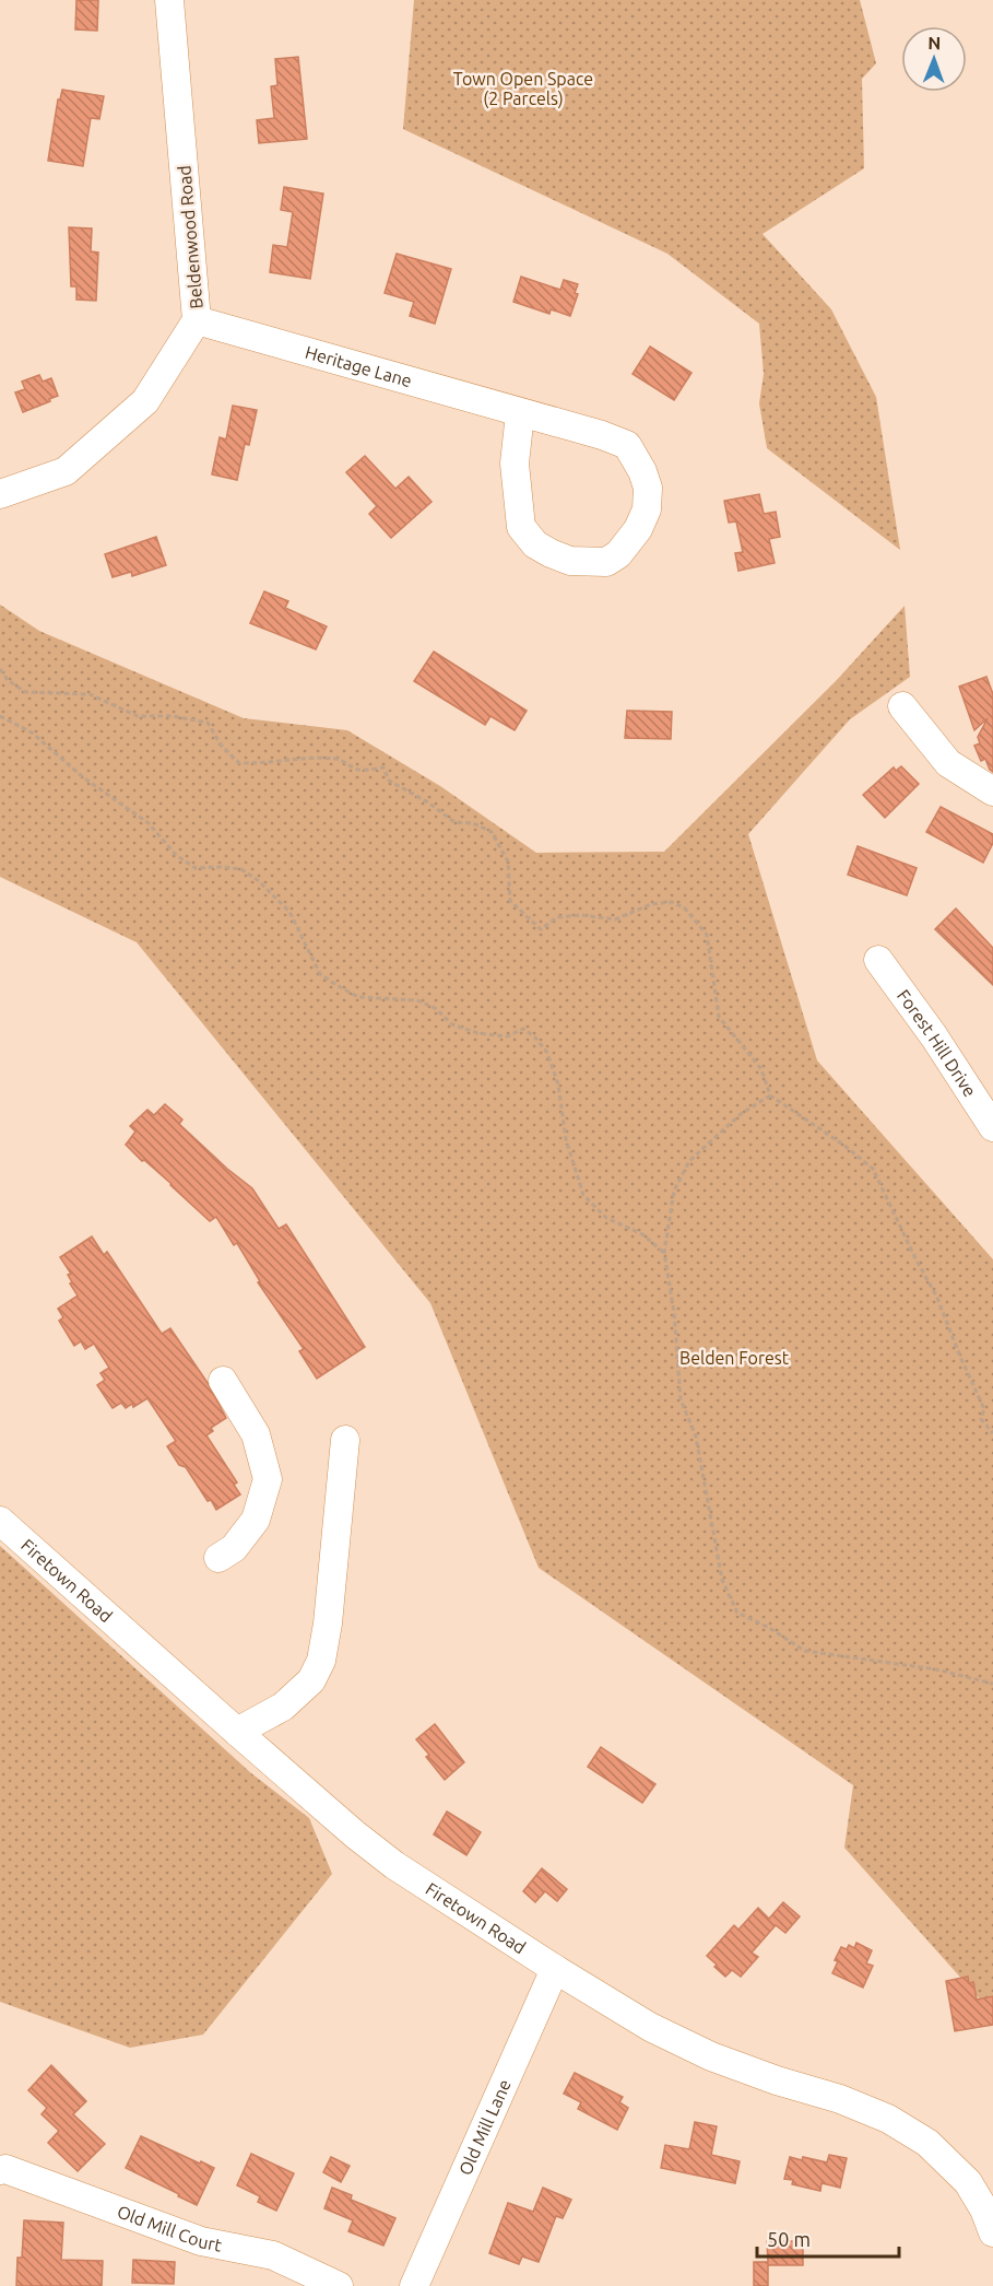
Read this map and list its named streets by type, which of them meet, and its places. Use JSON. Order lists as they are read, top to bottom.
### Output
{
  "streets": {
    "street": [
      "Beldenwood Road",
      "Heritage Lane",
      "Forest Hill Drive",
      "Firetown Road",
      "Old Mill Lane",
      "Old Mill Court"
    ]
  },
  "crossings": [
    ["Beldenwood Road", "Heritage Lane"],
    ["Firetown Road", "Old Mill Lane"]
  ],
  "parks": ["Town Open Space (2 Parcels)", "Belden Forest"],
  "scale_bar": "50 m",
  "north": "top"
}
